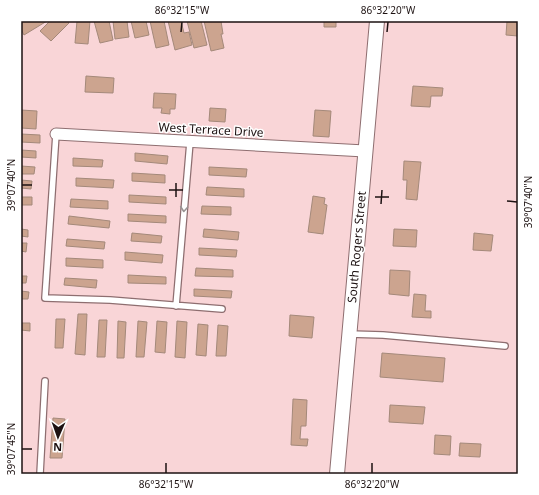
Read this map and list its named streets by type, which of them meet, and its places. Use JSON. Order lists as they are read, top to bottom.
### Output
{
  "streets": {
    "street": ["West Terrace Drive", "South Rogers Street"]
  },
  "crossings": [
    ["West Terrace Drive", "South Rogers Street"]
  ],
  "north": "bottom",
  "coordinates": [
    "86°32'15\"W",
    "86°32'20\"W",
    "39°07'40\"N",
    "39°07'45\"N"
  ]
}
